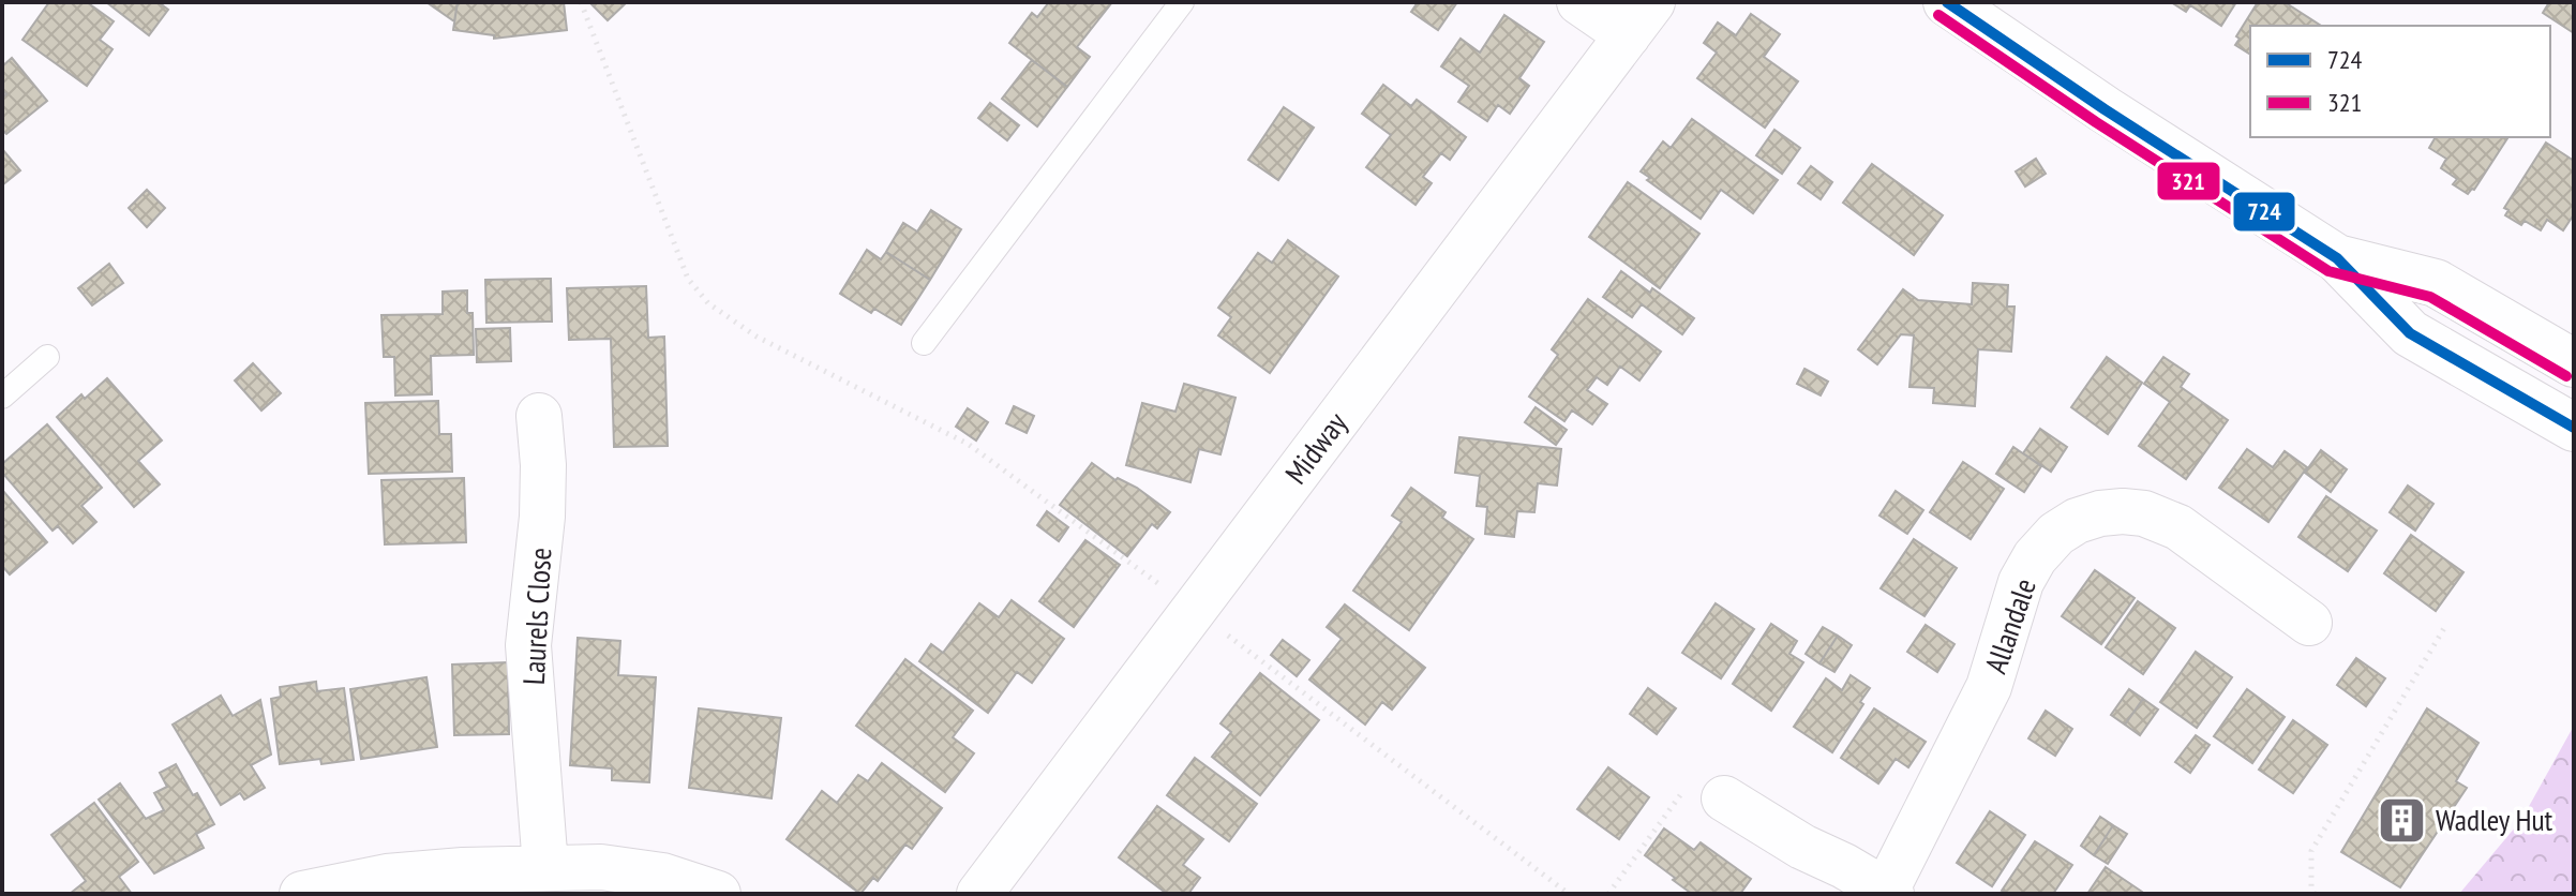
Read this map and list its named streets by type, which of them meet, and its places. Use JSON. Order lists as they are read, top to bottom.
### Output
{
  "streets": {
    "street": ["Midway", "Laurels Close", "Allandale"]
  },
  "places": {
    "building": ["Wadley Hut"]
  },
  "lines": ["transit line 724", "transit line 321"],
  "legend": ["724", "321"]
}
